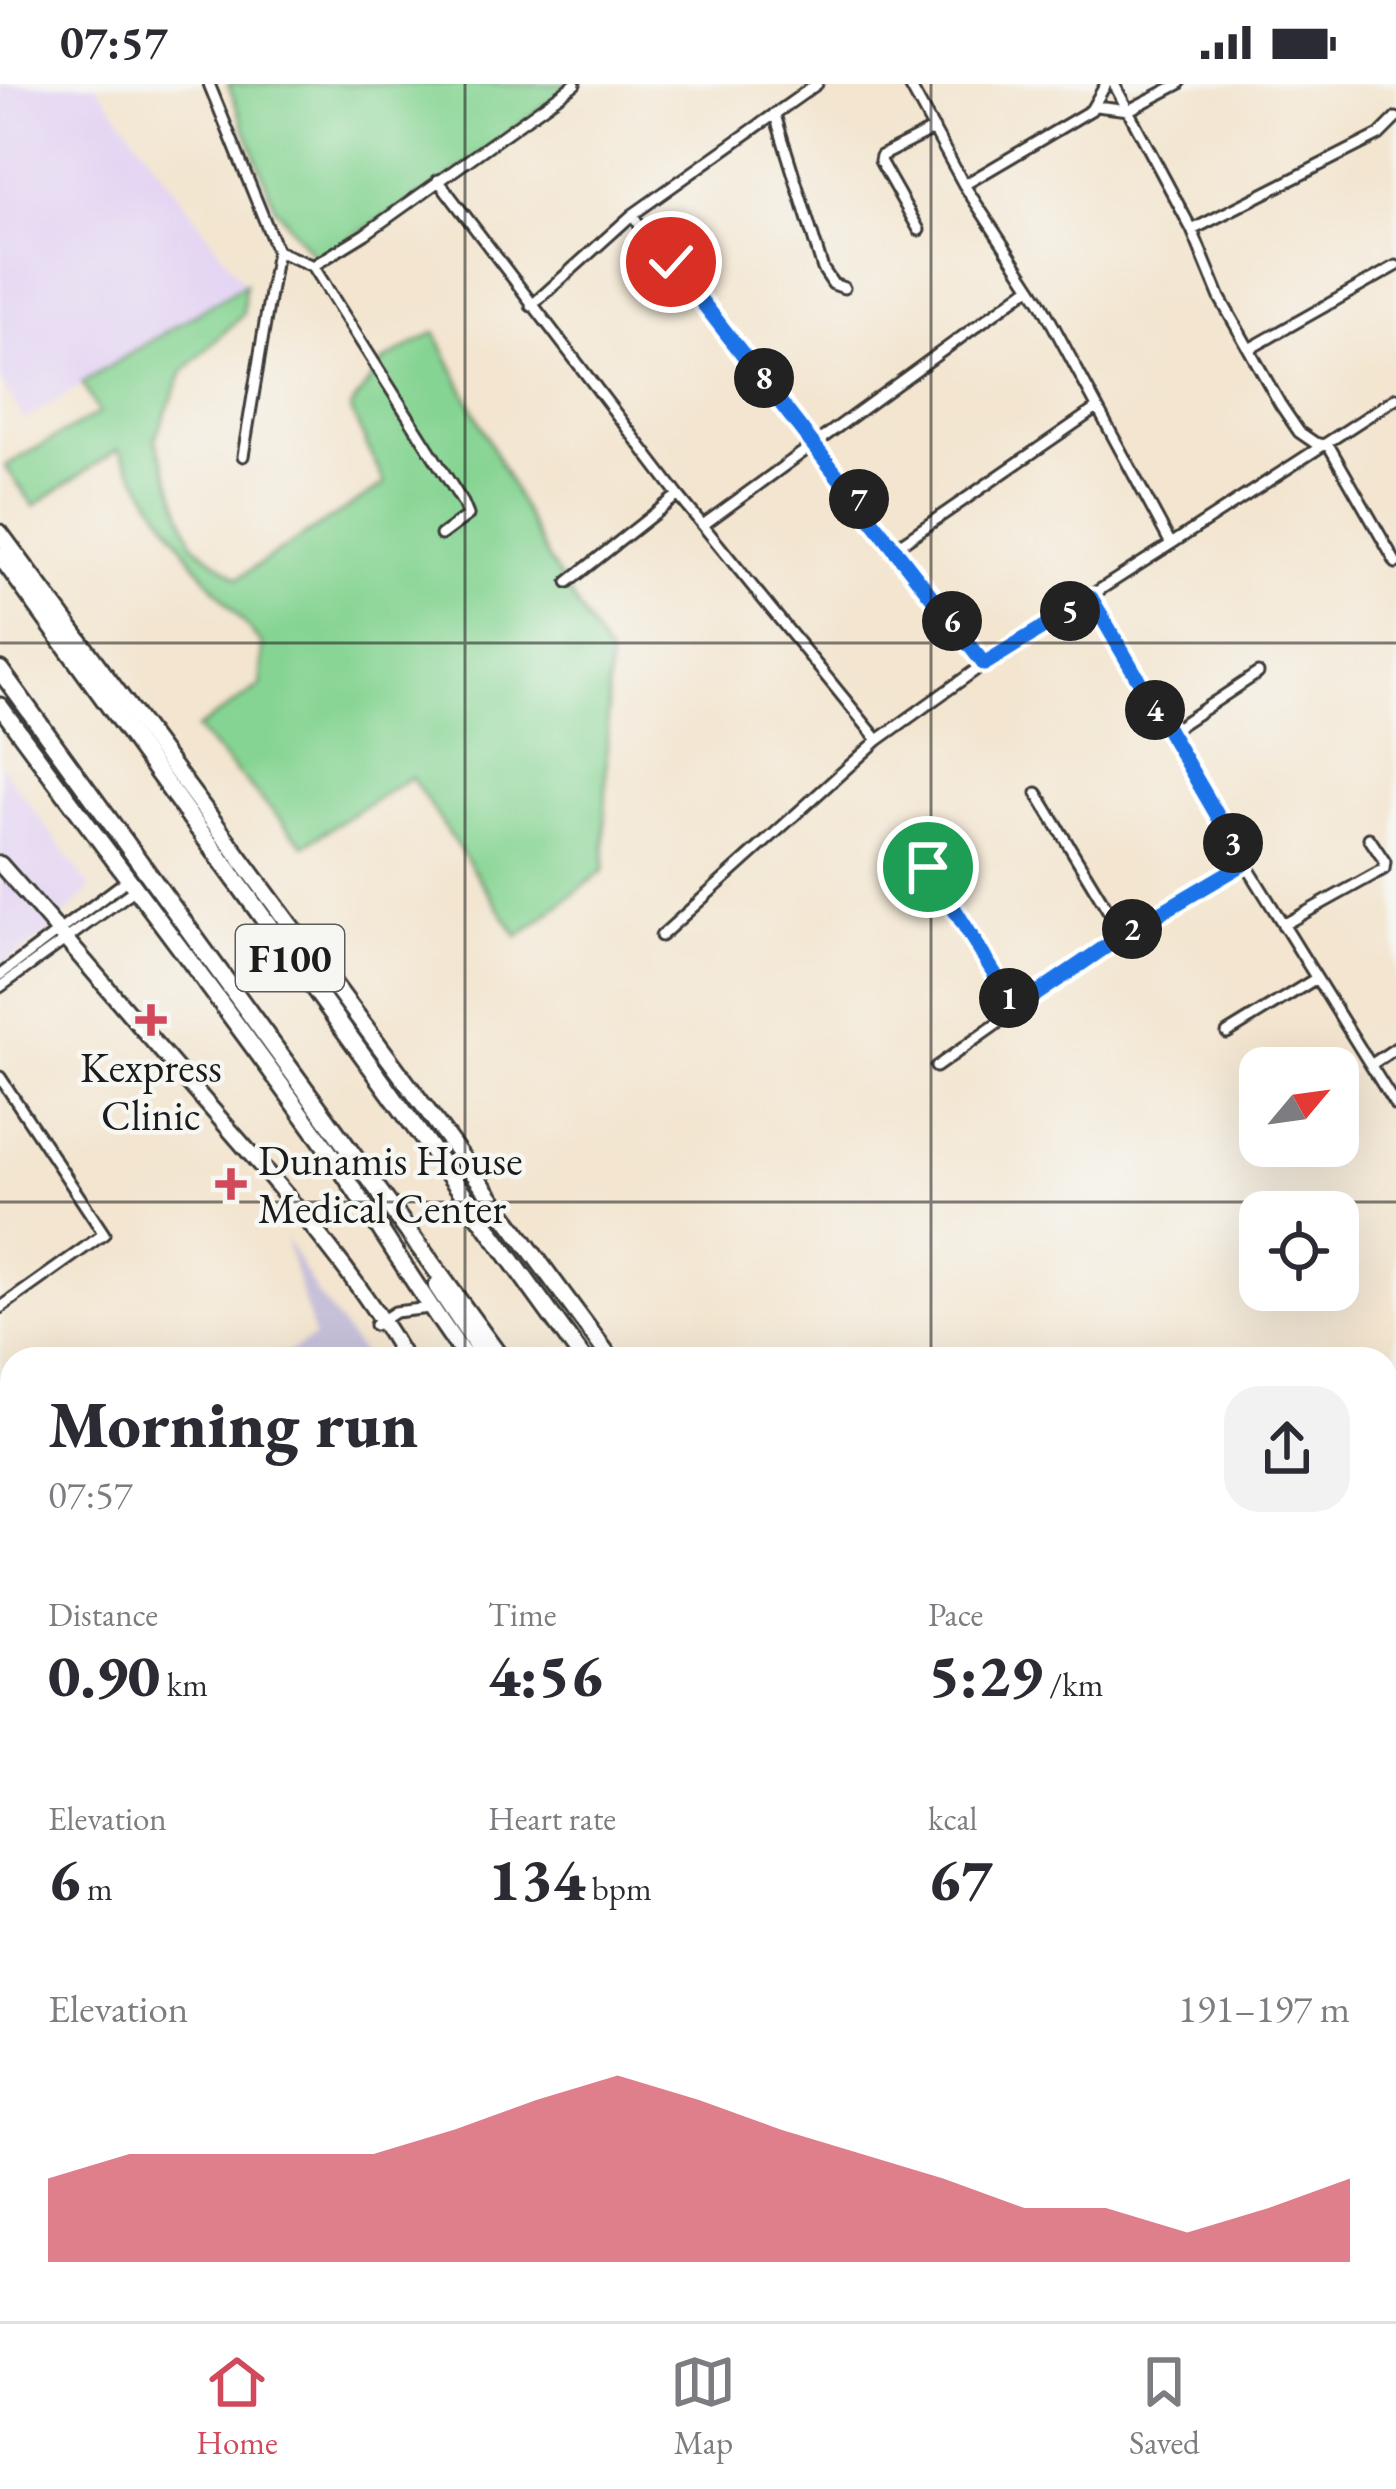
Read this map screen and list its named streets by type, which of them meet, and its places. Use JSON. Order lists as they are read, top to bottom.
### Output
{
  "streets": {
    "highway": ["F100"]
  },
  "places": {
    "health": ["Kexpress Clinic", "Dunamis House Medical Center"]
  },
  "north": "top right",
  "page": {
    "status": "07:57",
    "pins": [
      "8",
      "7",
      "5",
      "6",
      "4",
      "3",
      "2",
      "1"
    ],
    "heading": ["Morning run", "07:57"],
    "stats": [
      ["Distance", "0.90 km"],
      ["Time", "4:56"],
      ["Pace", "5:29 /km"],
      ["Elevation", "6 m"],
      ["Heart rate", "134 bpm"],
      ["kcal", "67"]
    ],
    "chart": ["Elevation", "191–197 m"],
    "tabs": ["Home", "Map", "Saved"]
  }
}
